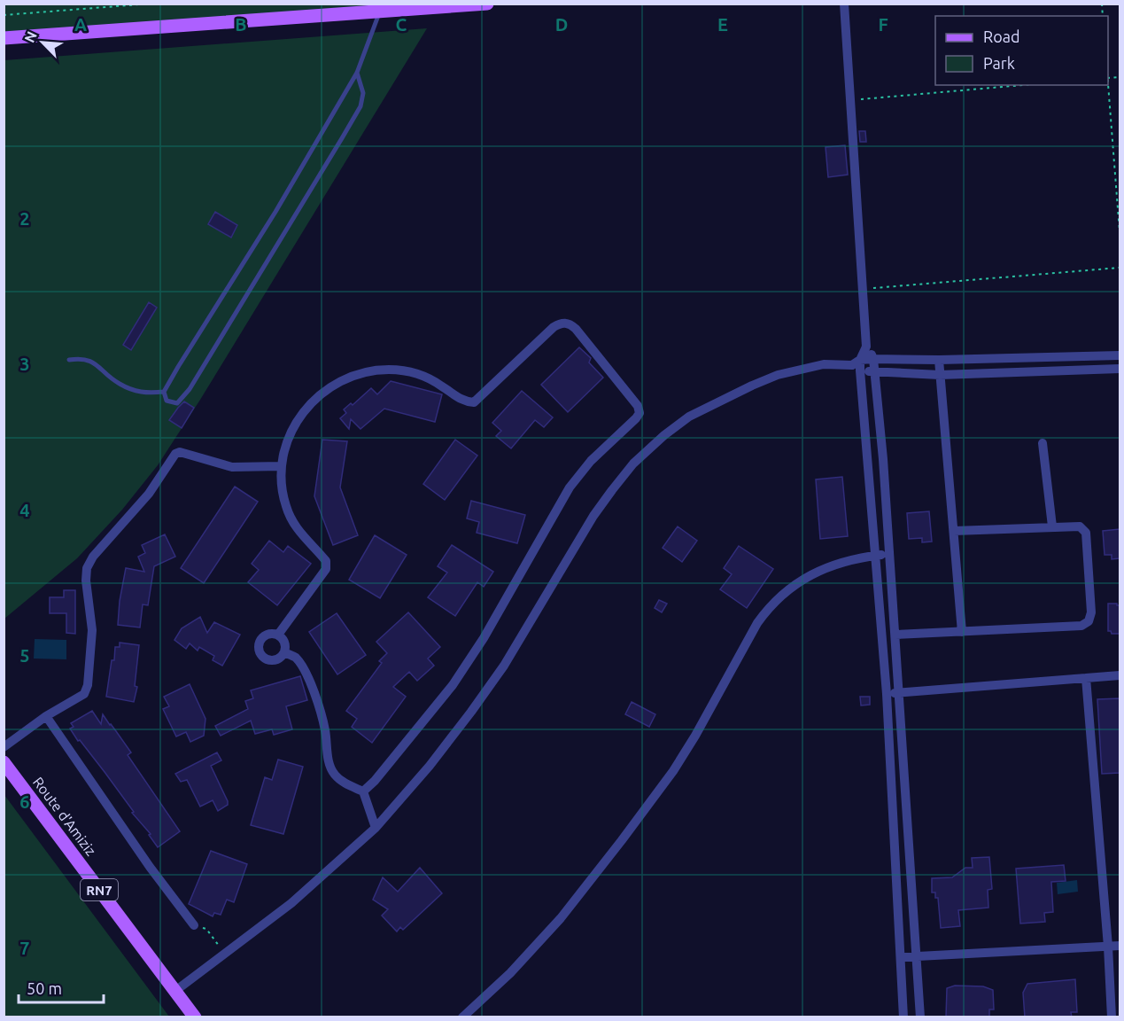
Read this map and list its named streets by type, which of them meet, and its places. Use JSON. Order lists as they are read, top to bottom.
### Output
{
  "streets": {
    "main road": ["Route d'Amiziz", "RN7"]
  },
  "legend": ["Road", "Park"],
  "scale_bar": "50 m",
  "north": "top left",
  "grid": {
    "columns": [
      "A",
      "B",
      "C",
      "D",
      "E",
      "F"
    ],
    "rows": [
      "2",
      "3",
      "4",
      "5",
      "6",
      "7"
    ]
  }
}
